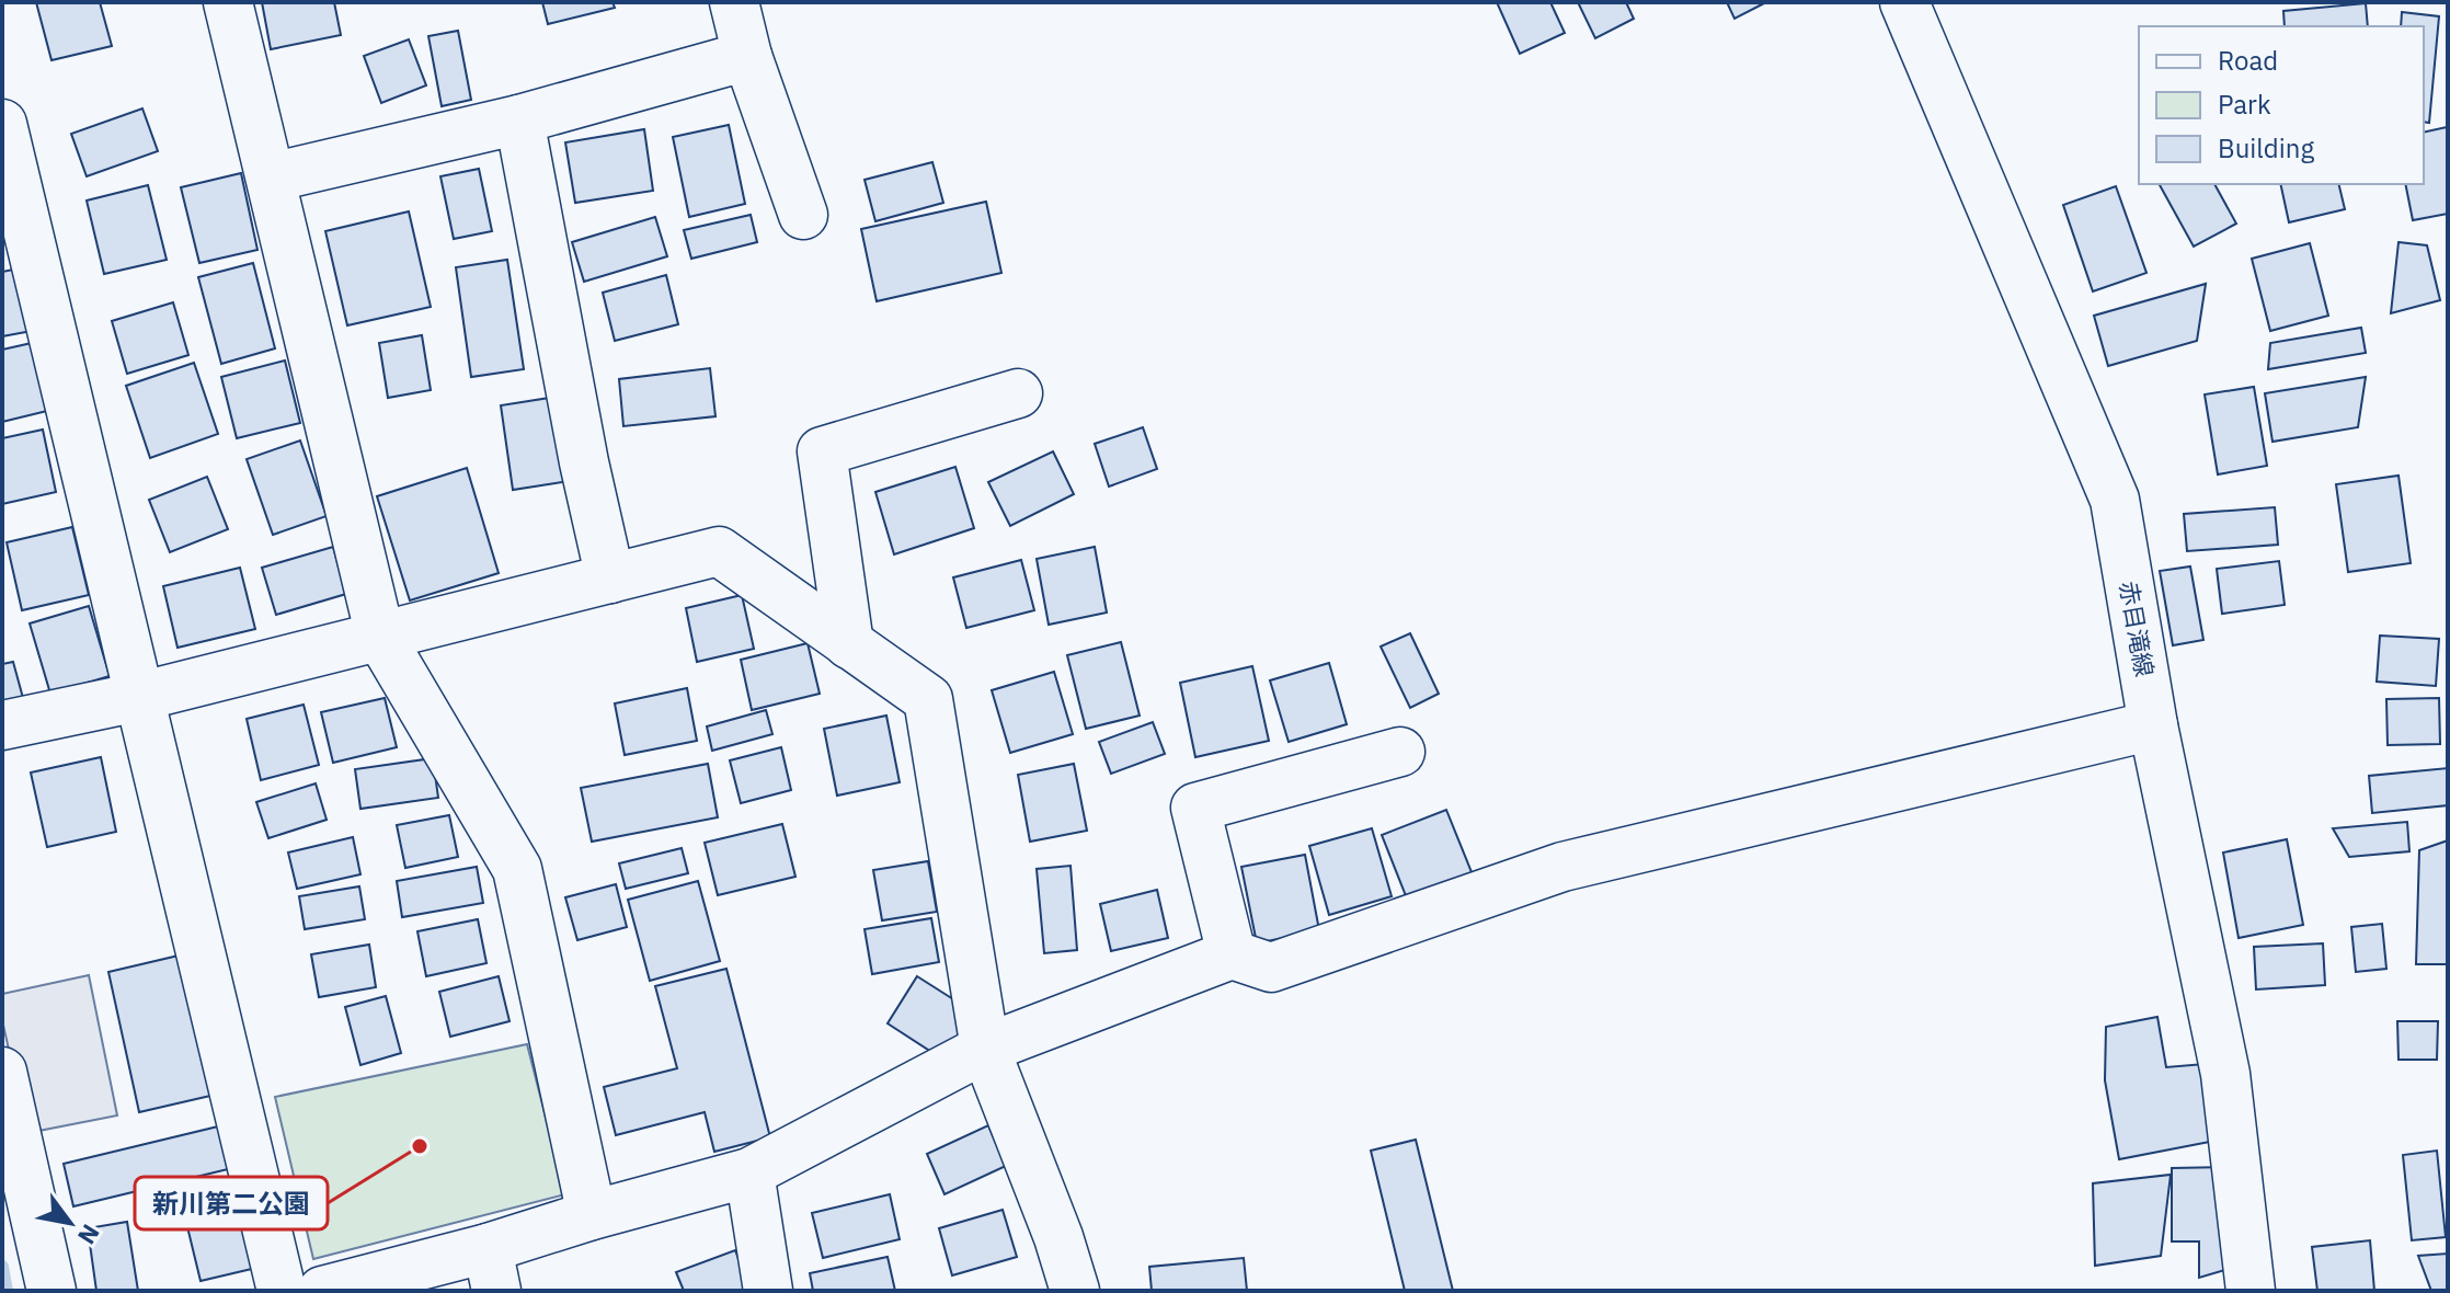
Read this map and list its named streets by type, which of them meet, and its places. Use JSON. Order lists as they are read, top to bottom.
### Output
{
  "streets": {
    "street": ["赤目滝線"]
  },
  "places": ["新川第二公園"],
  "legend": ["Road", "Park", "Building"],
  "north": "bottom right"
}
